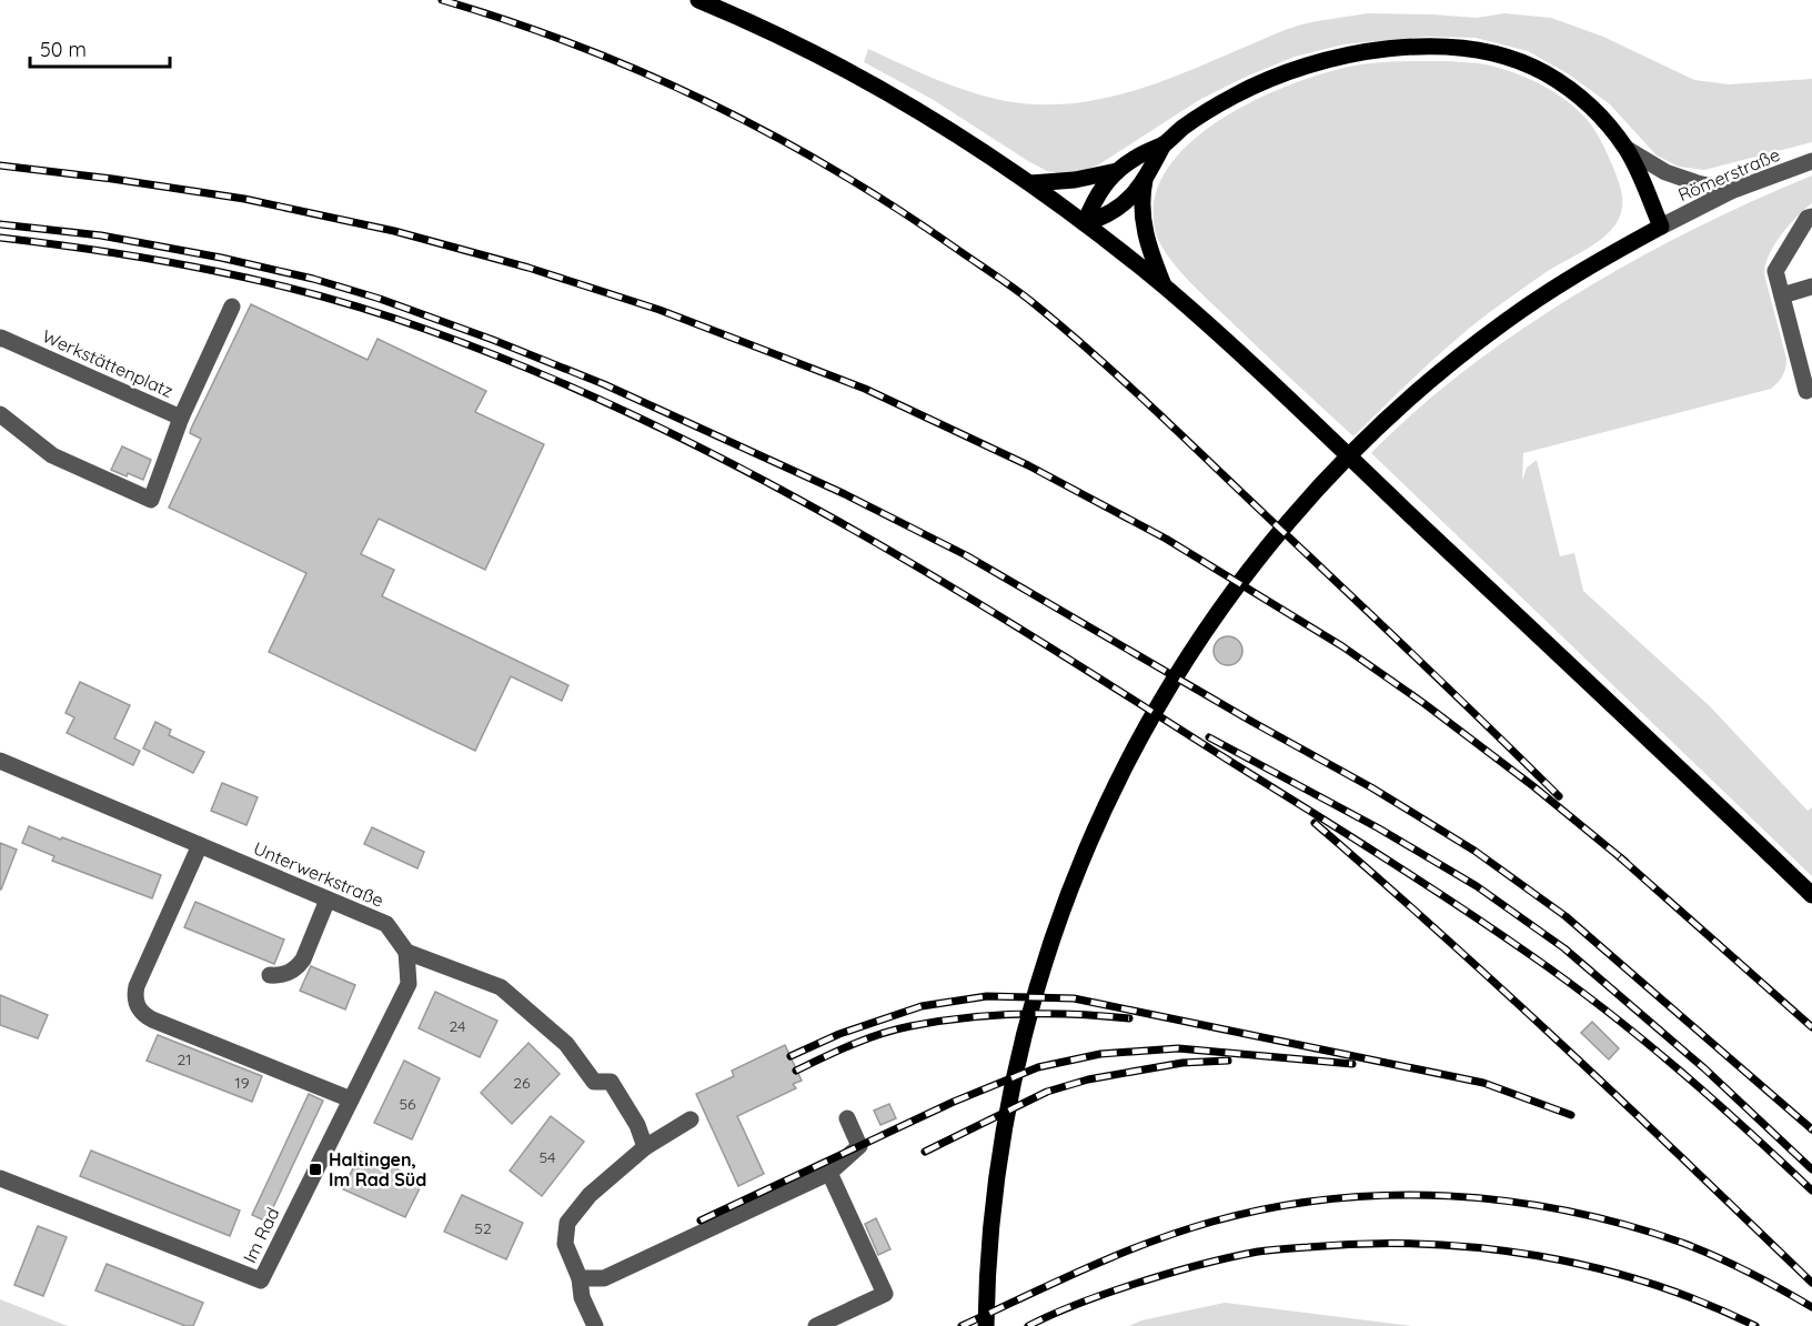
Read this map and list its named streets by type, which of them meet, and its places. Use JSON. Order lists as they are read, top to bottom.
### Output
{
  "streets": {
    "street": [
      "Römerstraße",
      "Werkstättenplatz",
      "Unterwerkstraße",
      "Im Rad"
    ]
  },
  "crossings": [
    ["Unterwerkstraße", "Im Rad"]
  ],
  "places": {
    "transit": ["Haltingen, Im Rad Süd"]
  },
  "house_numbers": [
    "24",
    "21",
    "19",
    "26",
    "56",
    "54",
    "52"
  ],
  "scale_bar": "50 m"
}
